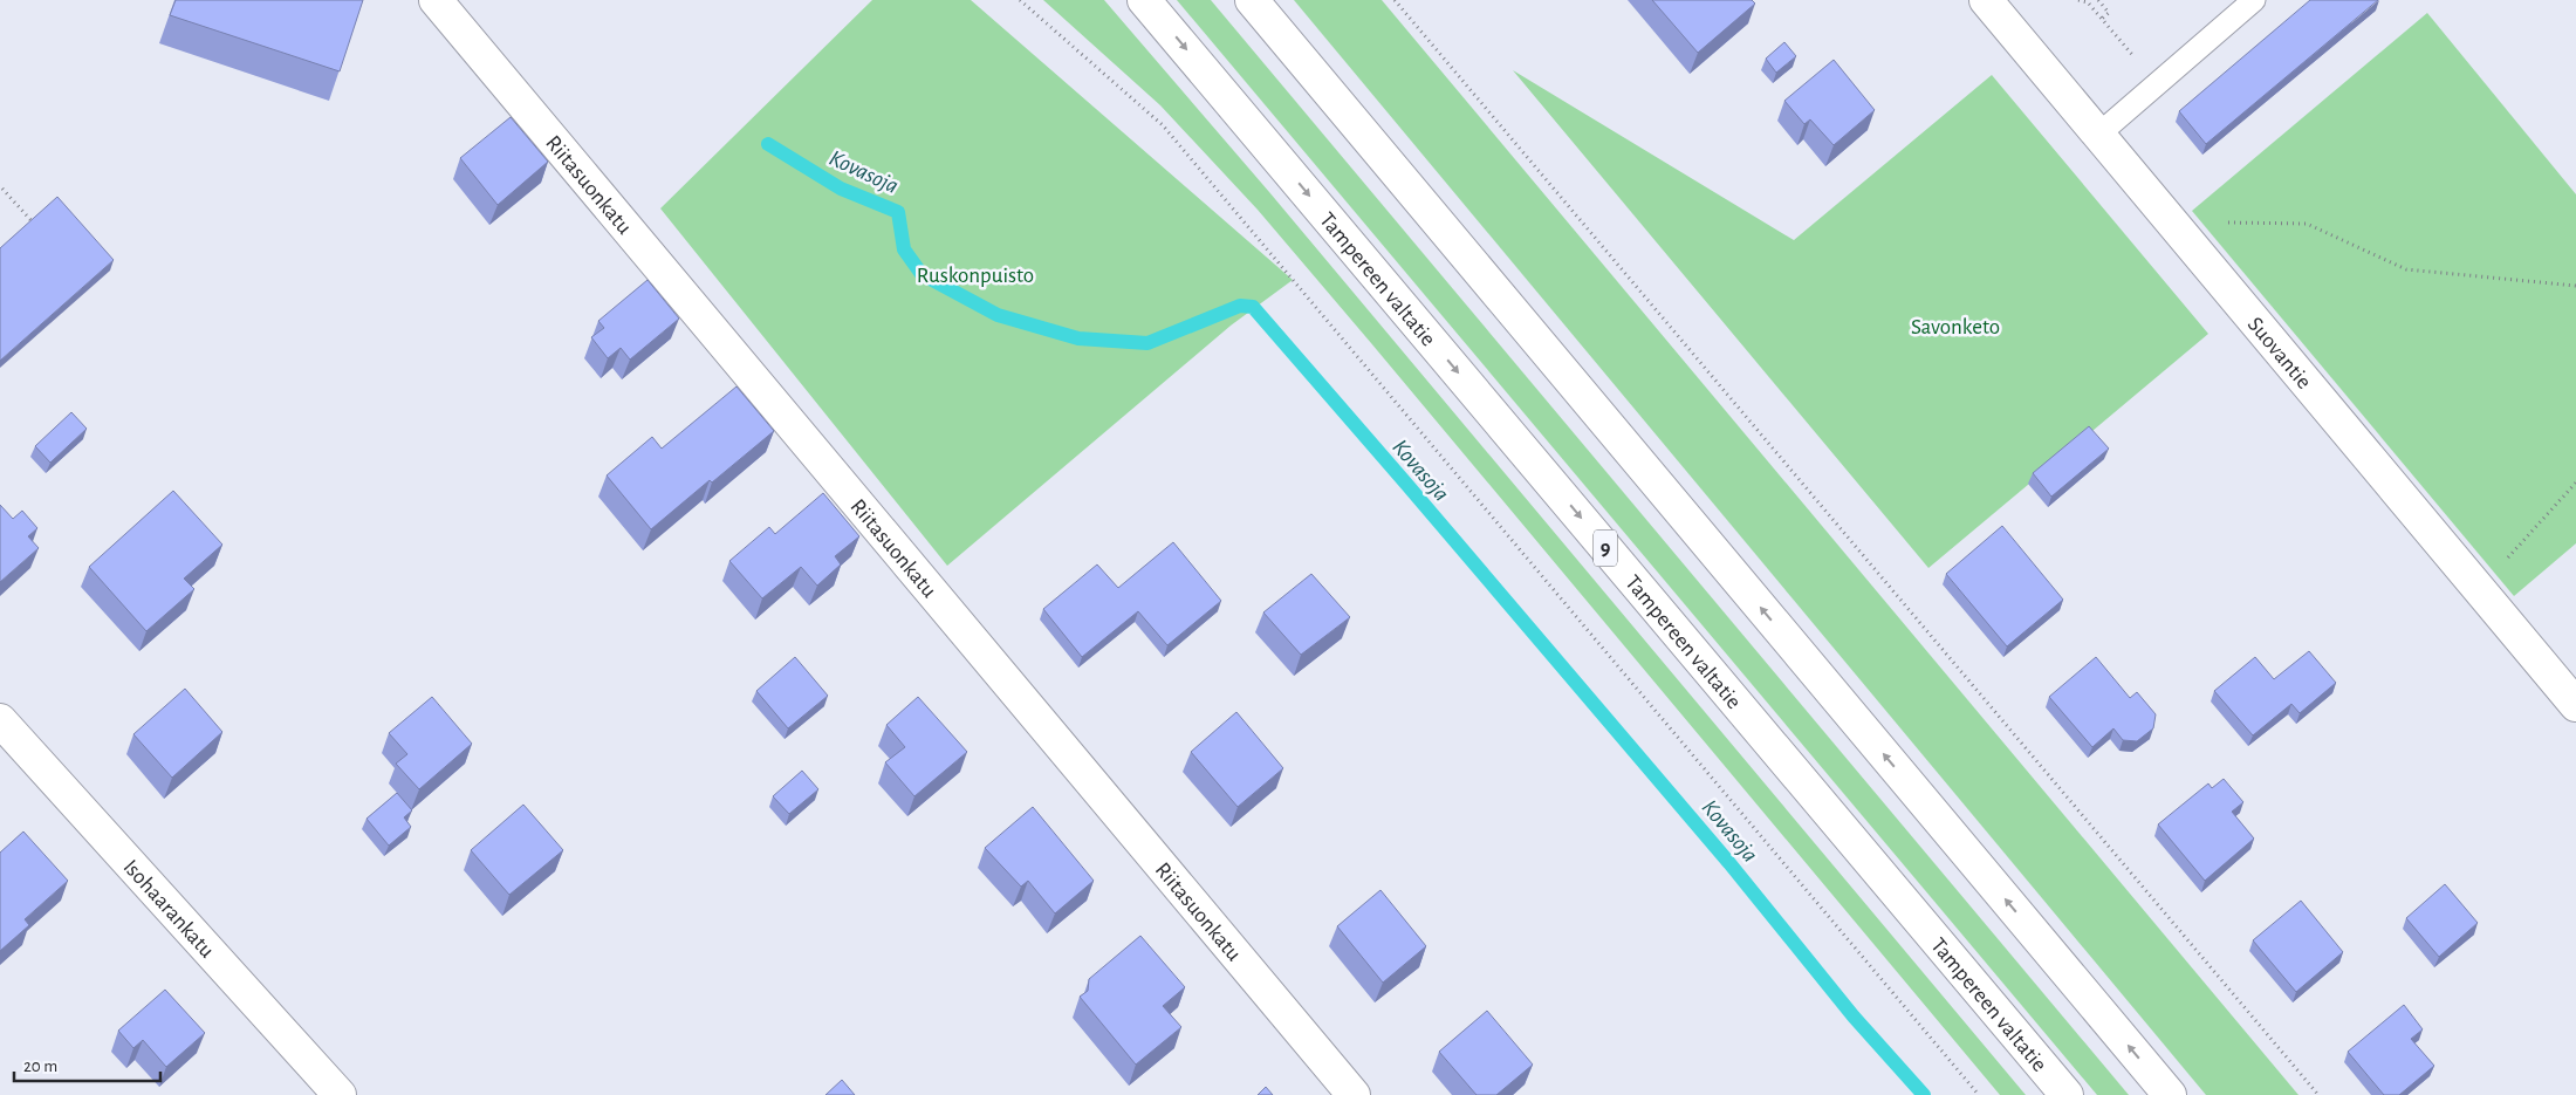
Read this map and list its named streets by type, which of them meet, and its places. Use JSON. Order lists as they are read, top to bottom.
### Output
{
  "streets": {
    "main road": [
      "Riitasuonkatu",
      "Tampereen valtatie",
      "Suovantie",
      "9",
      "Isohaarankatu"
    ]
  },
  "water": ["Kovasoja"],
  "parks": ["Ruskonpuisto", "Savonketo"],
  "scale_bar": "20 m"
}
